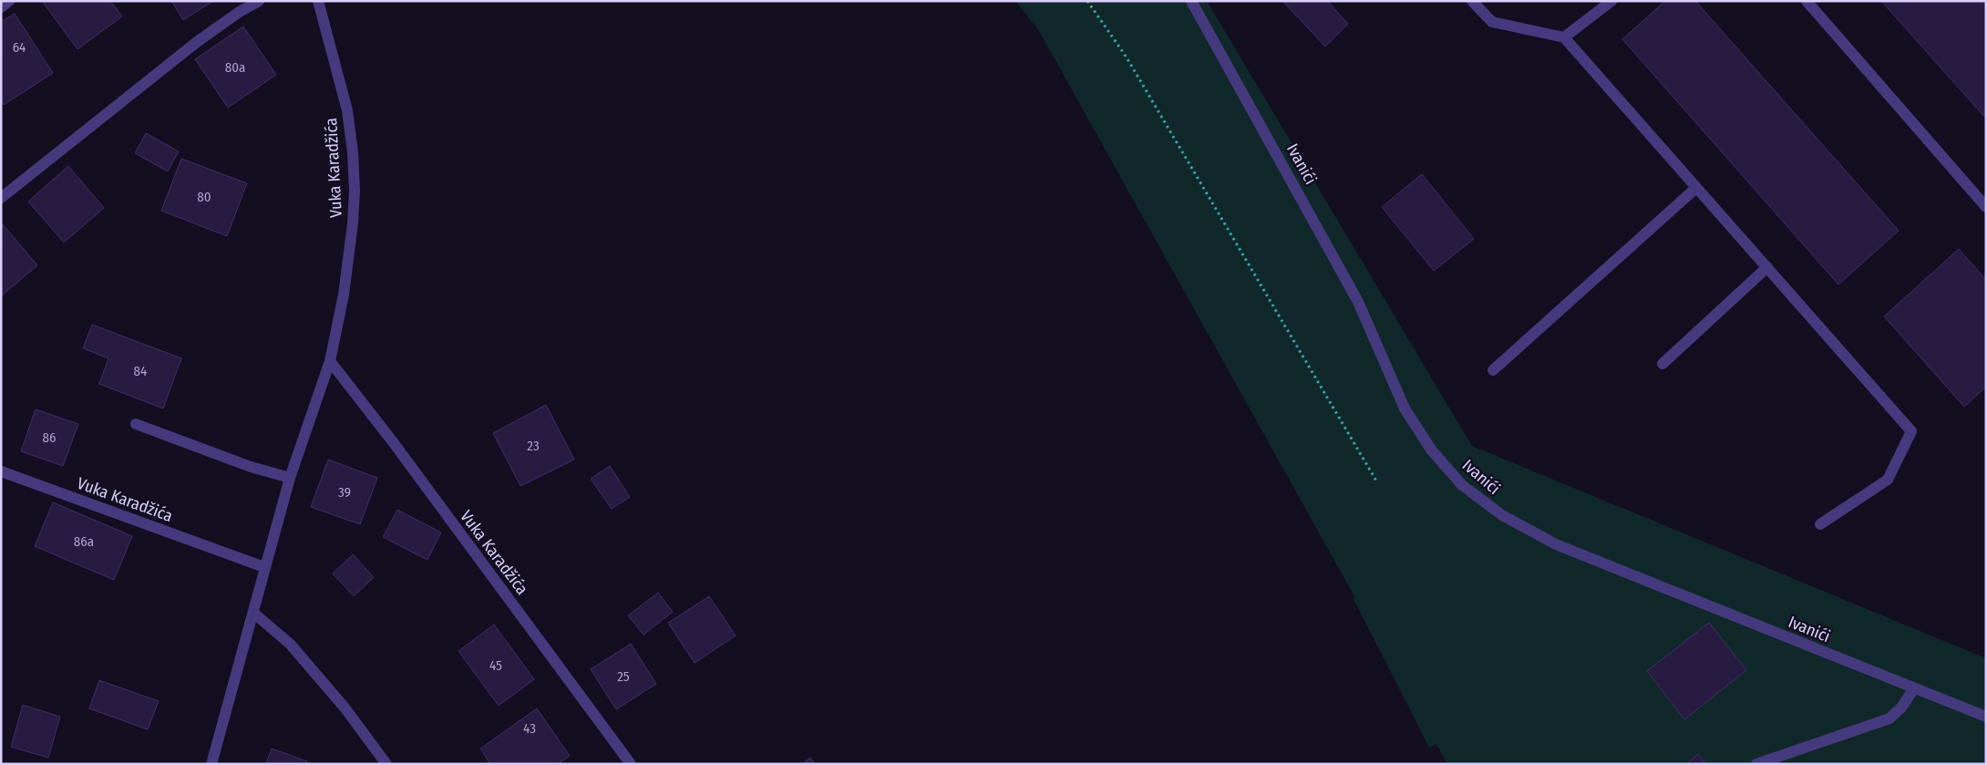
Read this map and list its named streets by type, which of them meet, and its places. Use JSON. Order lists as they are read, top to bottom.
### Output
{
  "streets": {
    "street": ["Ivanići", "Vuka Karadžića"]
  },
  "house_numbers": [
    "64",
    "80a",
    "80",
    "84",
    "86",
    "23",
    "39",
    "86a",
    "45",
    "25",
    "43"
  ]
}
